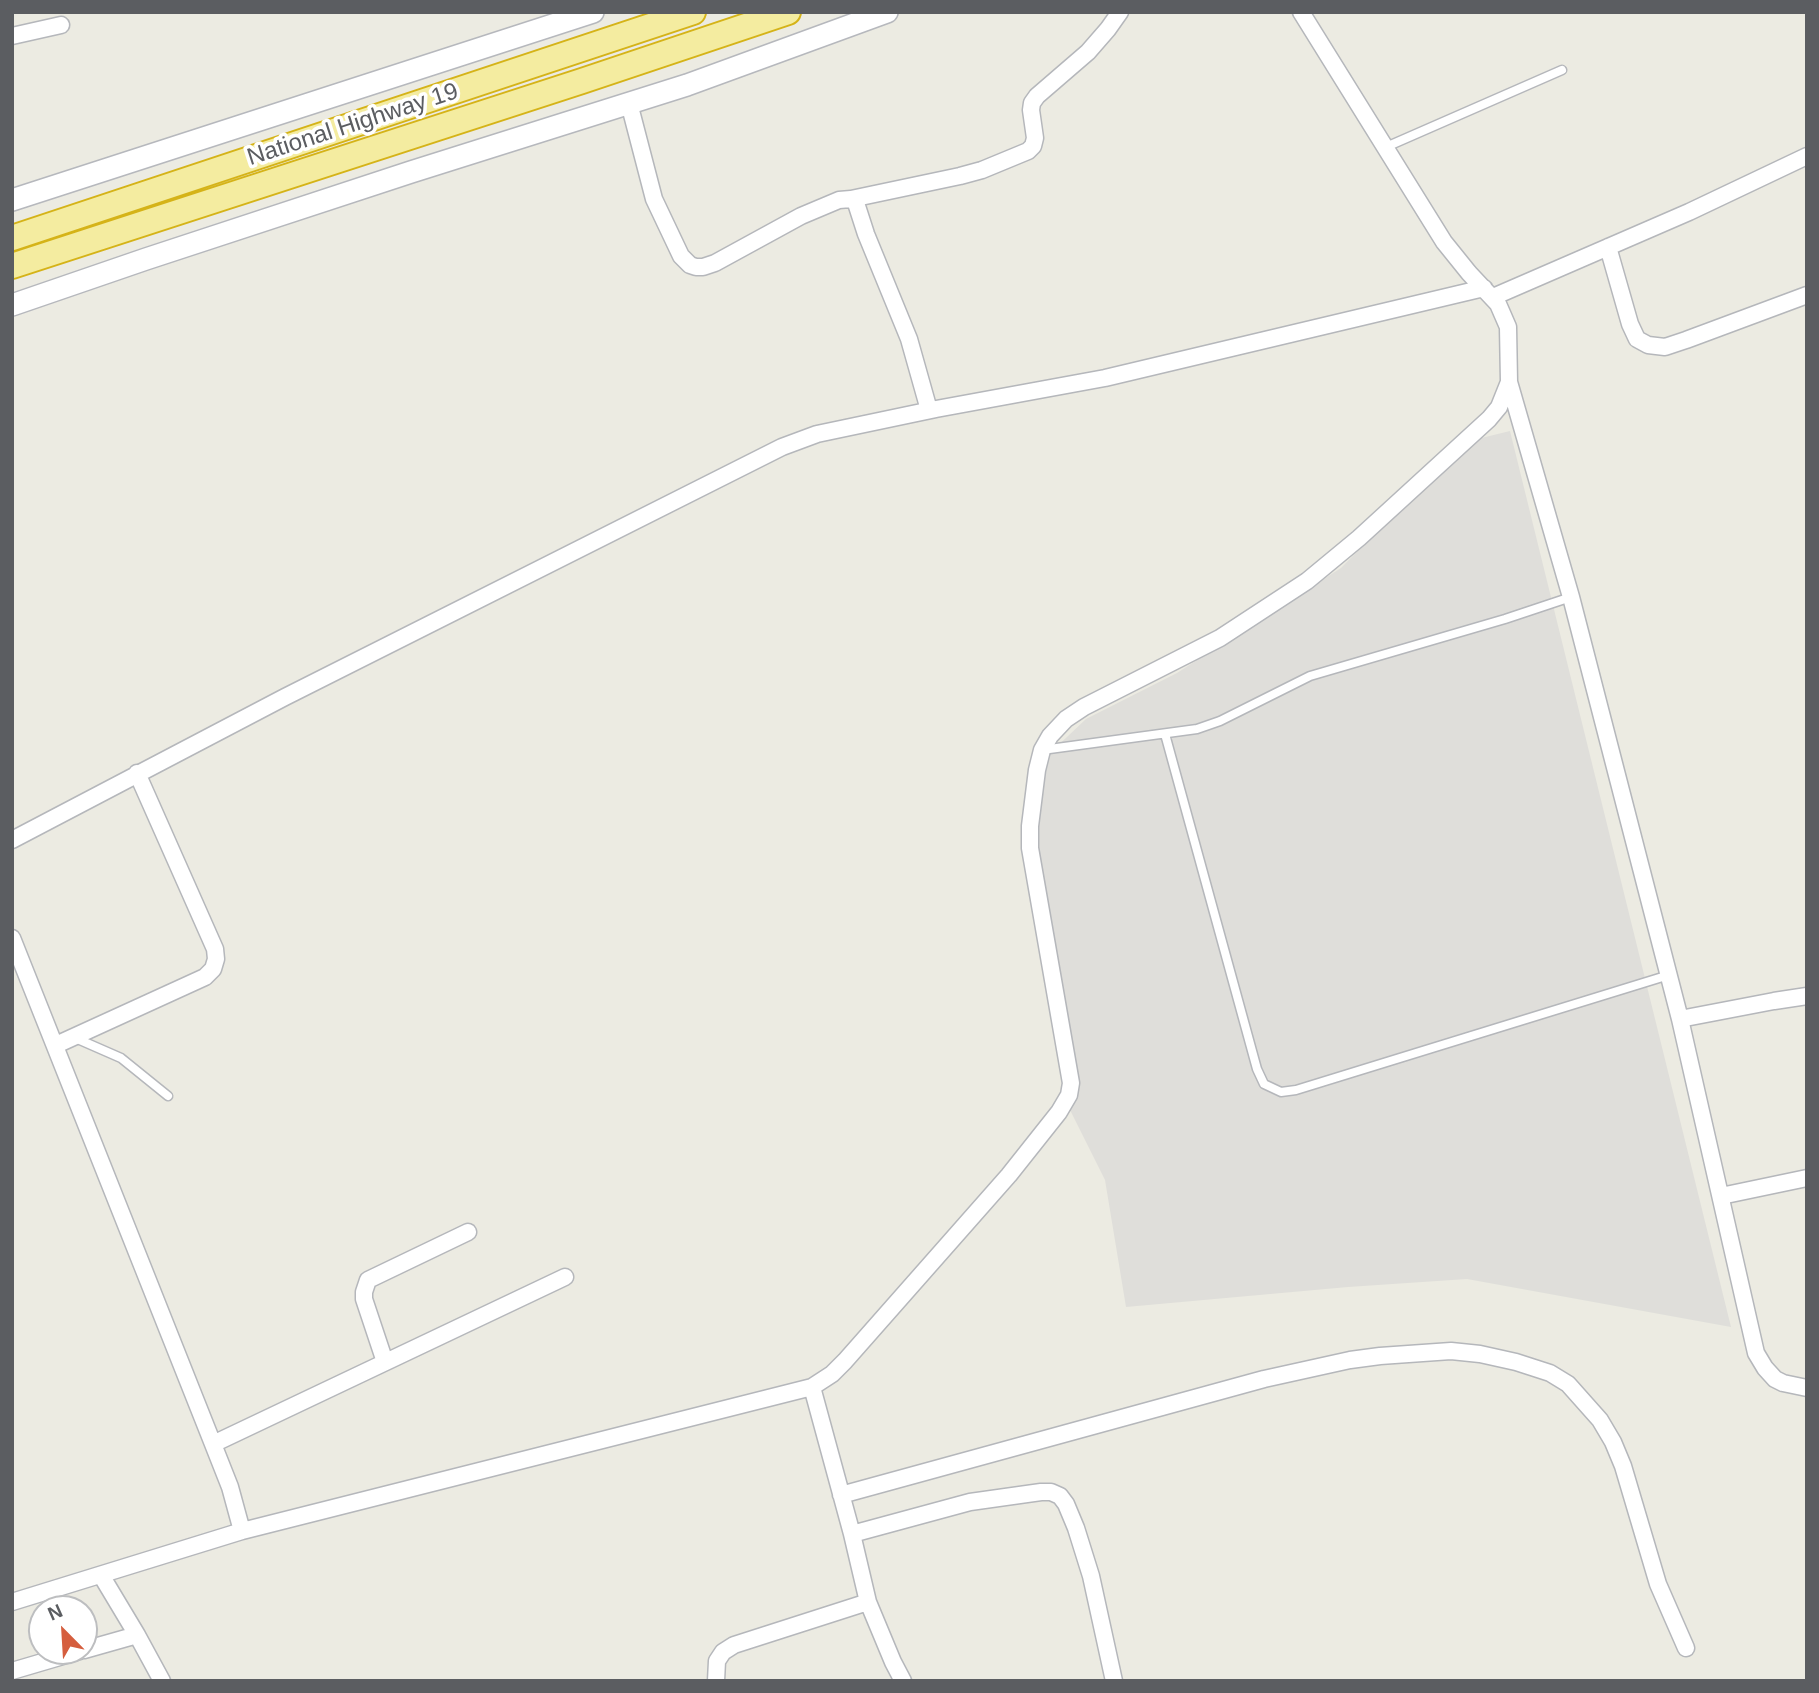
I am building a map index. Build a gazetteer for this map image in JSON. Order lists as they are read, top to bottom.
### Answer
{
  "streets": {
    "highway": ["National Highway 19"]
  },
  "north": "top left"
}
